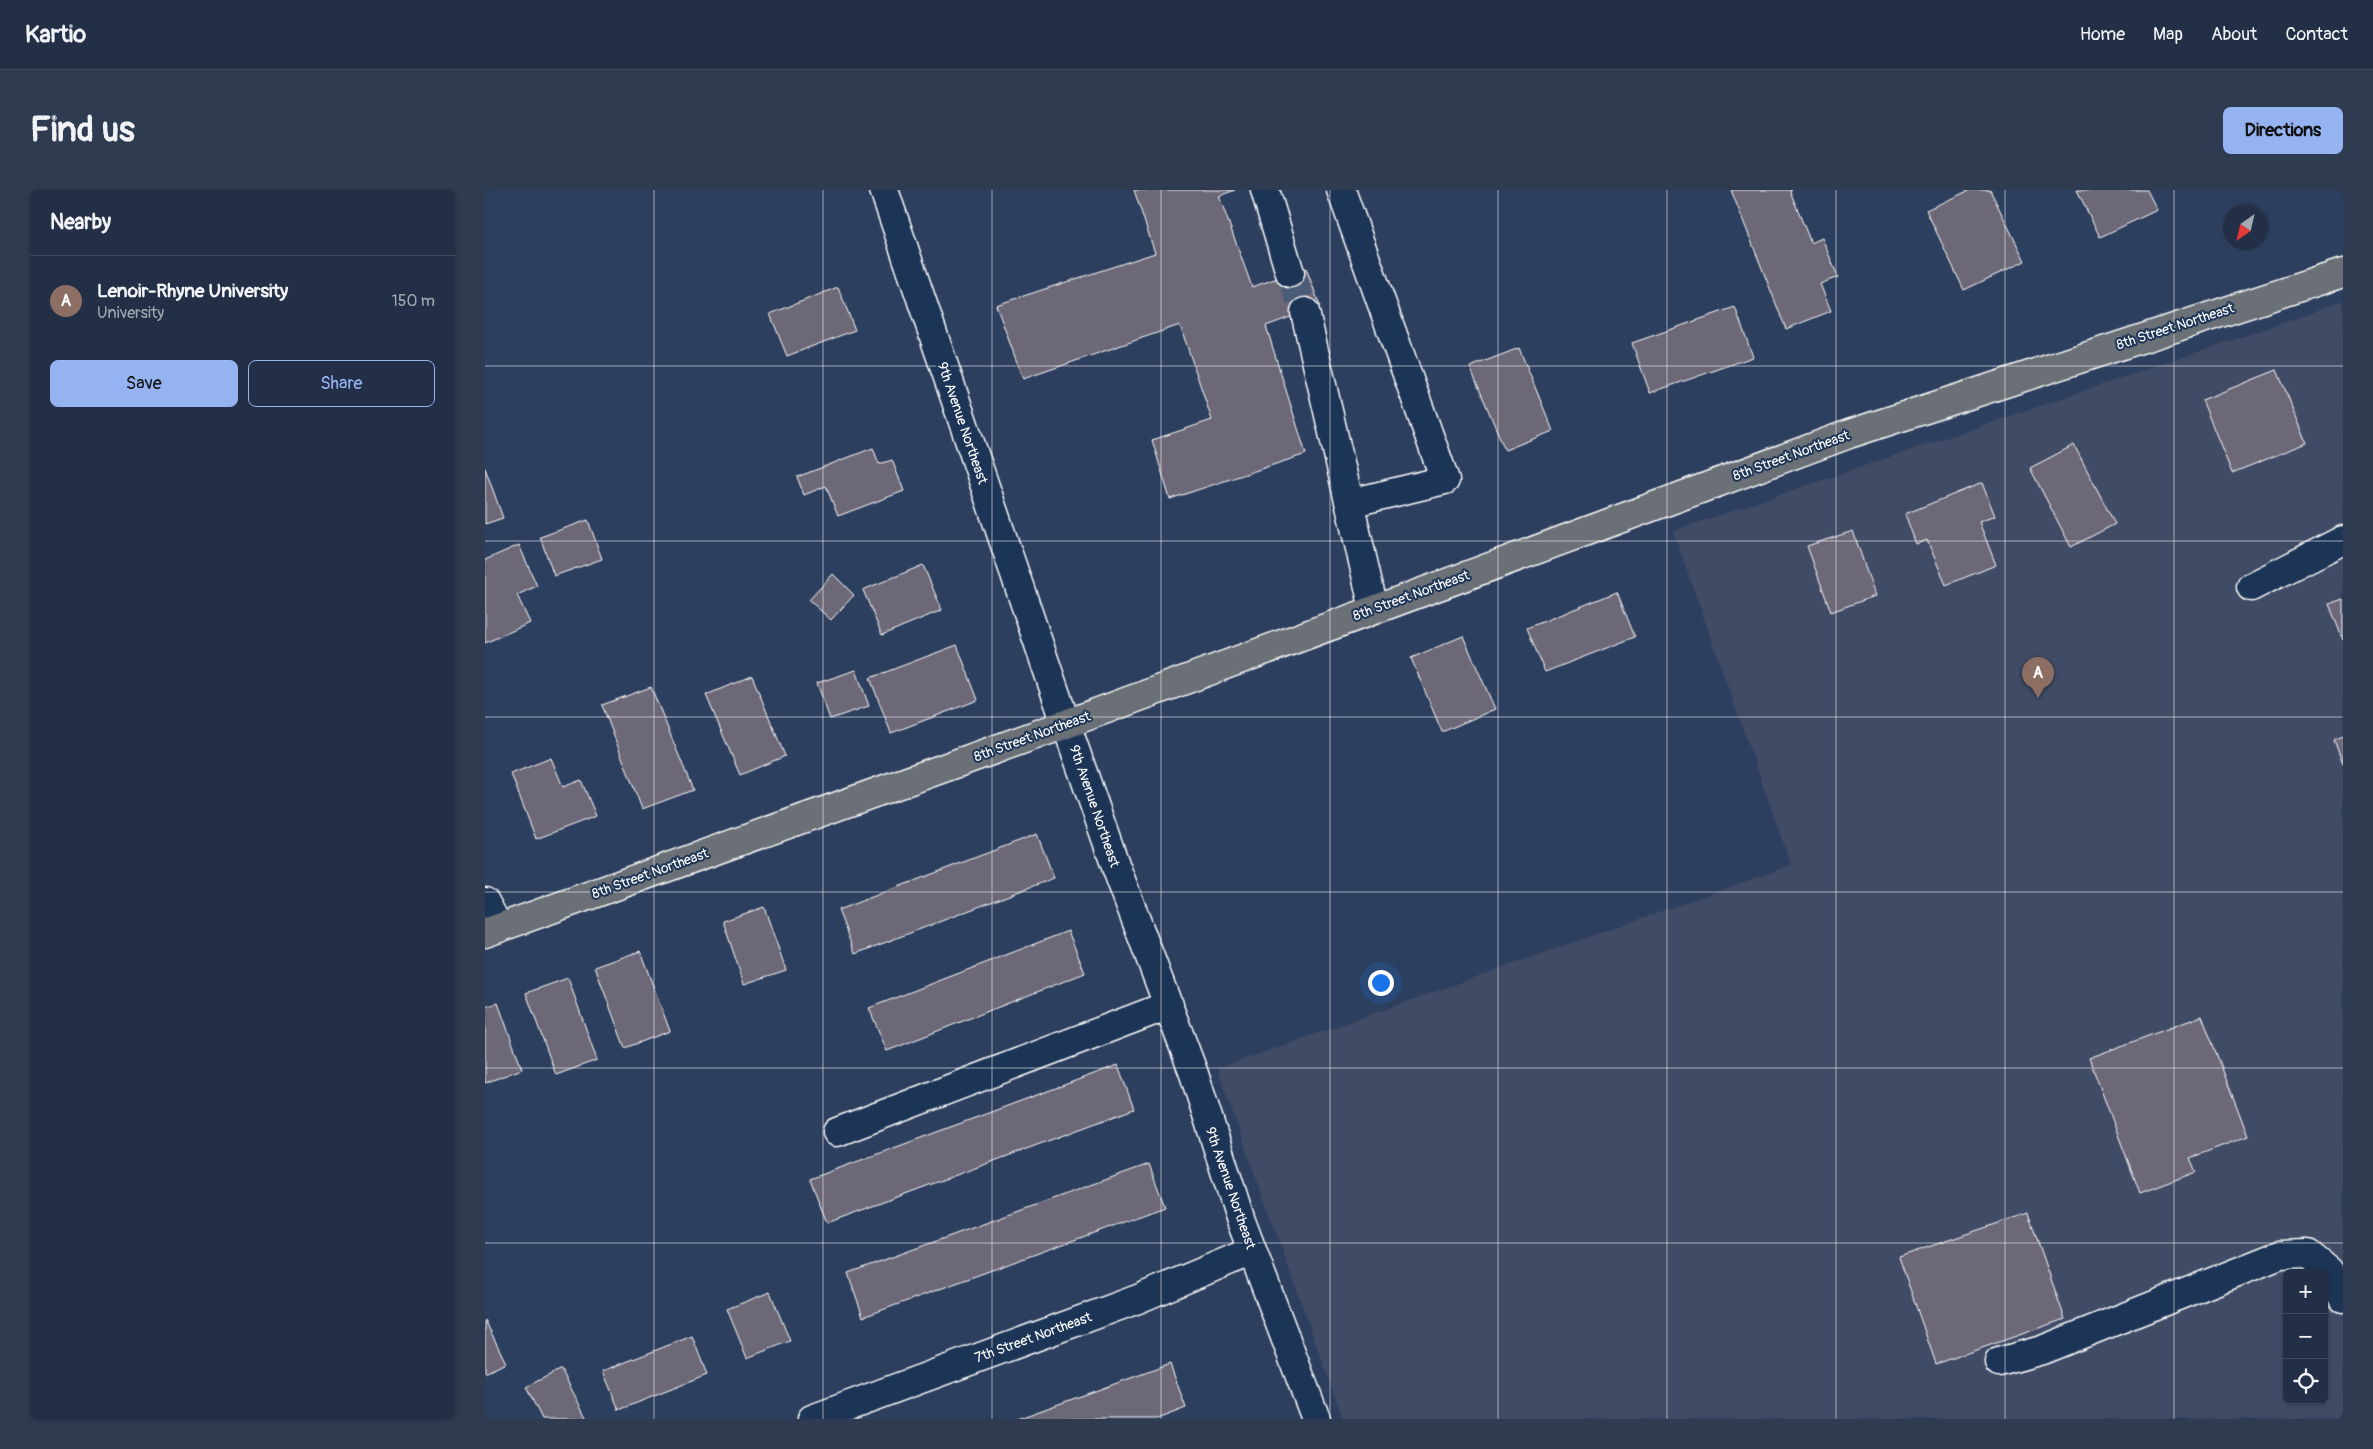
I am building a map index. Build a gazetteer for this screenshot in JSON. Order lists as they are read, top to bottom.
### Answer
{
  "streets": {
    "main road": ["8th Street Northeast"],
    "street": ["9th Avenue Northeast", "7th Street Northeast"]
  },
  "crossings": [
    ["8th Street Northeast", "9th Avenue Northeast"],
    ["9th Avenue Northeast", "7th Street Northeast"]
  ],
  "north": "bottom left",
  "page": {
    "header": "Kartio",
    "nav": [
      "Home",
      "Map",
      "About",
      "Contact"
    ],
    "buttons": [
      "Directions",
      ["Save", "Share"]
    ],
    "title": "Find us",
    "heading": "Nearby",
    "list": [
      {
        "mark": "A",
        "name": "Lenoir-Rhyne University",
        "note": "University",
        "value": "150 m"
      }
    ],
    "pins": "A",
    "map_buttons": ["+", "−"]
  }
}
